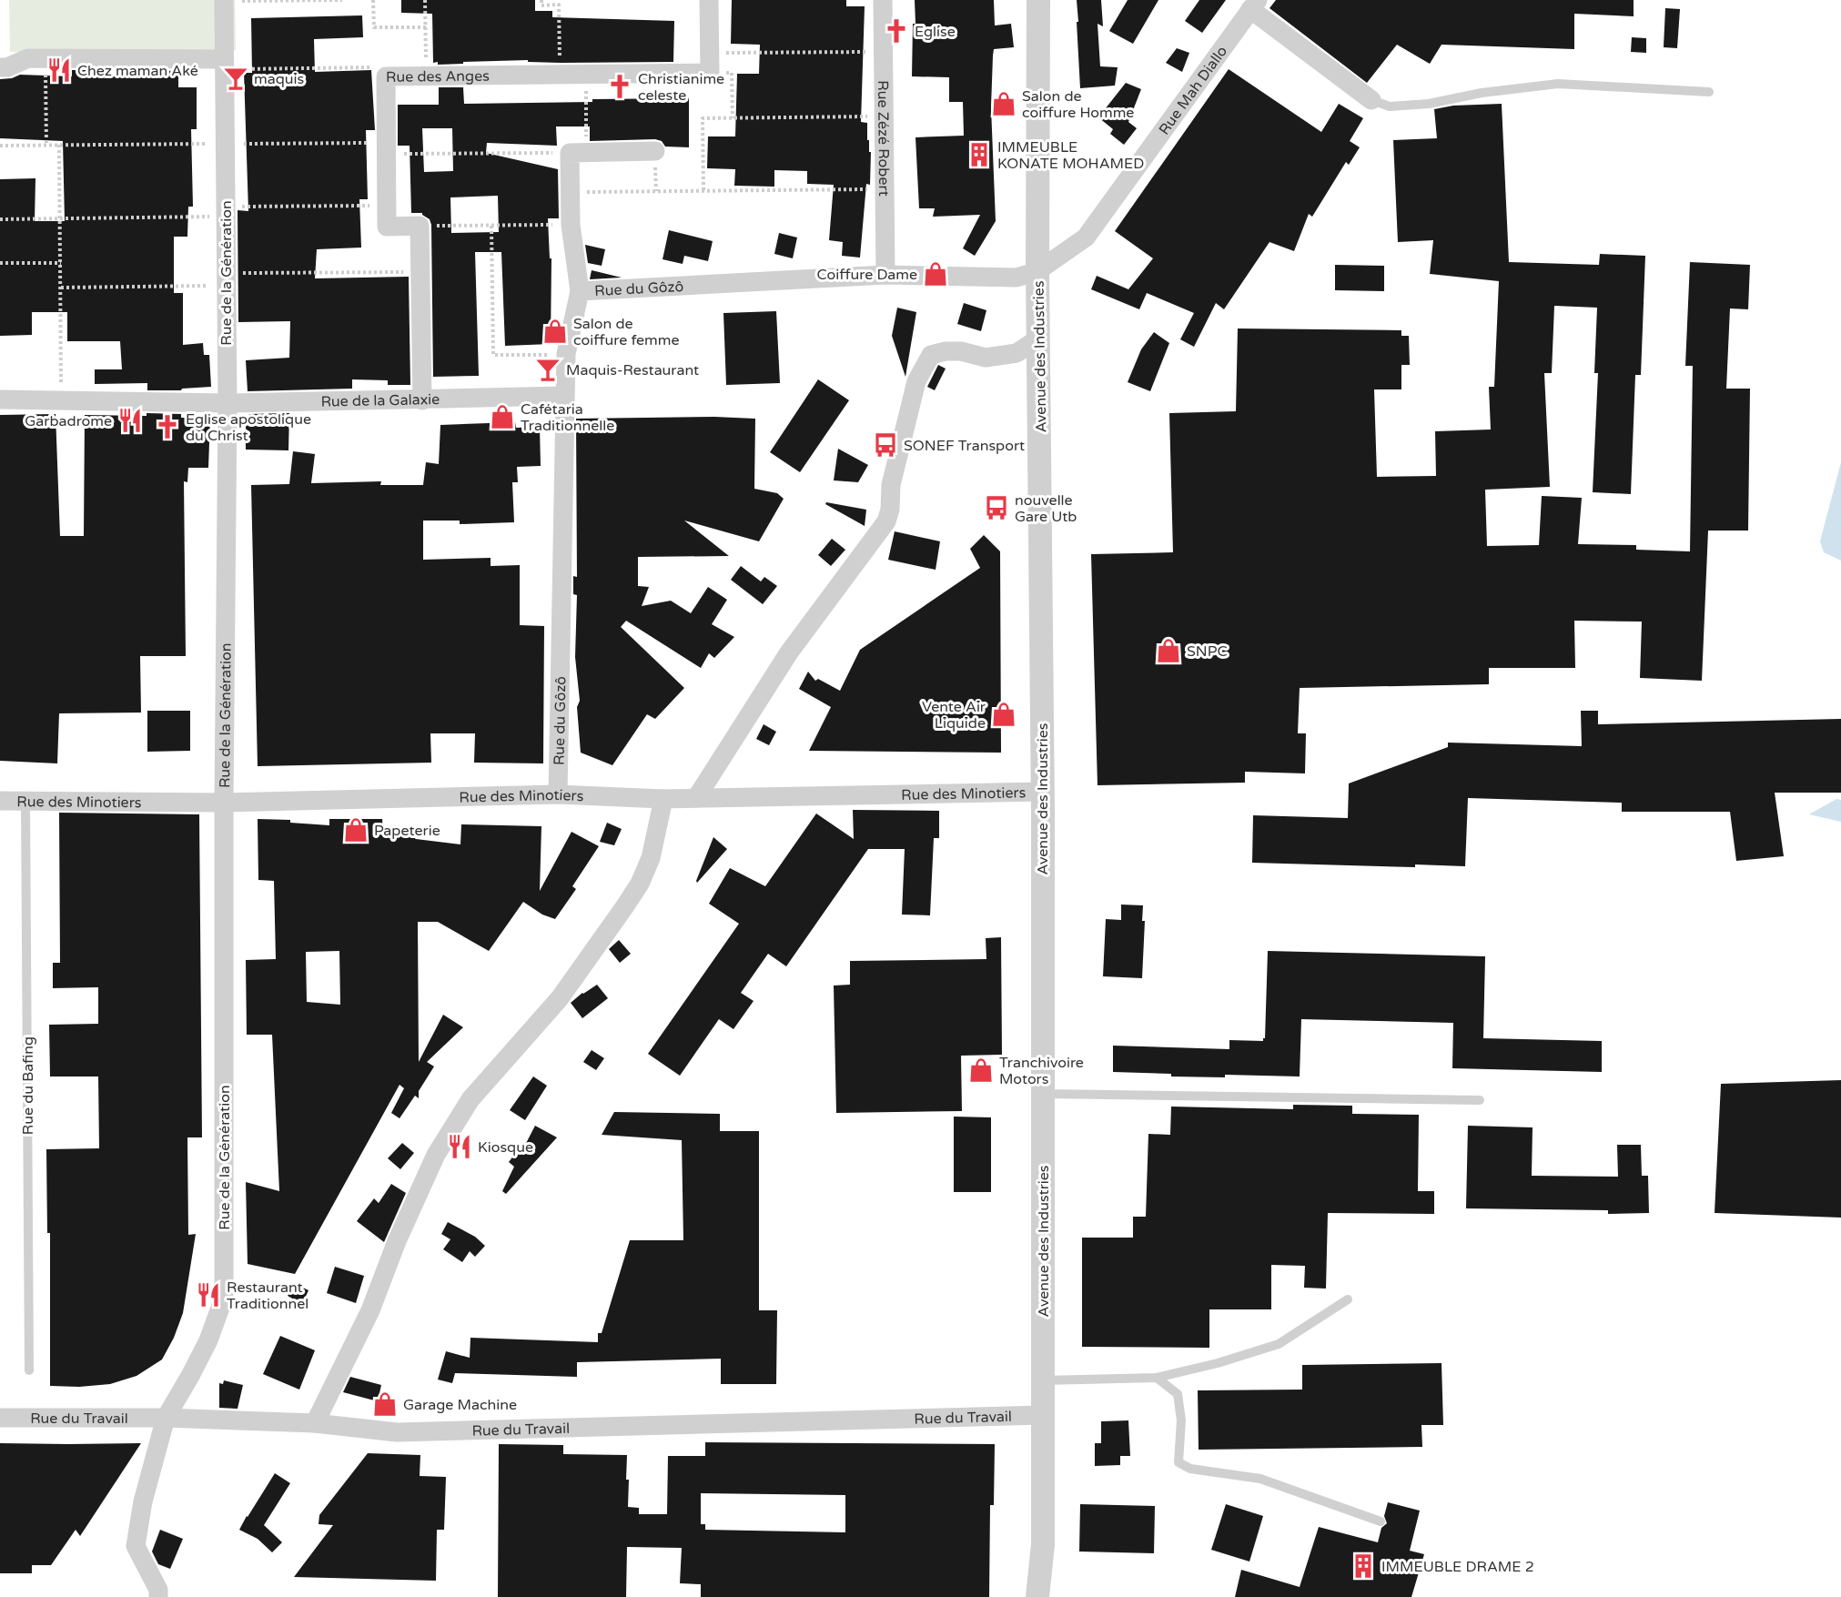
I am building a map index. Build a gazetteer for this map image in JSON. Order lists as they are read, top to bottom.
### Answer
{
  "streets": {
    "street": [
      "Rue des Anges",
      "Rue Mah Diallo",
      "Rue Zézé Robert",
      "Rue de la Génération",
      "Rue du Gôzô",
      "Avenue des Industries",
      "Rue de la Galaxie",
      "Rue des Minotiers",
      "Rue du Travail"
    ],
    "lane": ["Rue du Bafing"]
  },
  "crossings": [
    ["Rue Mah Diallo", "Rue du Gôzô"],
    ["Rue Mah Diallo", "Avenue des Industries"],
    ["Rue Zézé Robert", "Rue du Gôzô"],
    ["Rue de la Génération", "Rue de la Galaxie"],
    ["Rue de la Génération", "Rue des Minotiers"],
    ["Rue de la Génération", "Rue du Travail"],
    ["Rue du Gôzô", "Avenue des Industries"],
    ["Rue du Gôzô", "Rue de la Galaxie"],
    ["Rue du Gôzô", "Rue des Minotiers"],
    ["Avenue des Industries", "Rue des Minotiers"],
    ["Avenue des Industries", "Rue du Travail"],
    ["Rue des Minotiers", "Rue du Bafing"]
  ],
  "places": {
    "church": ["Eglise", "Christianime celeste", "Eglise apostolique du Christ"],
    "restaurant": [
      "Chez maman Aké",
      "Garbadrome",
      "Kiosque",
      "Restaurant Traditionnel"
    ],
    "bar": ["maquis", "Maquis-Restaurant"],
    "shop": [
      "Salon de coiffure Homme",
      "Coiffure Dame",
      "Salon de coiffure femme",
      "Cafétaria Traditionnelle",
      "SNPC",
      "Vente Air Liquide",
      "Papeterie",
      "Tranchivoire Motors",
      "Garage Machine"
    ],
    "building": ["IMMEUBLE KONATE MOHAMED", "IMMEUBLE DRAME 2"],
    "bus stop": ["SONEF Transport", "nouvelle Gare Utb"]
  }
}
